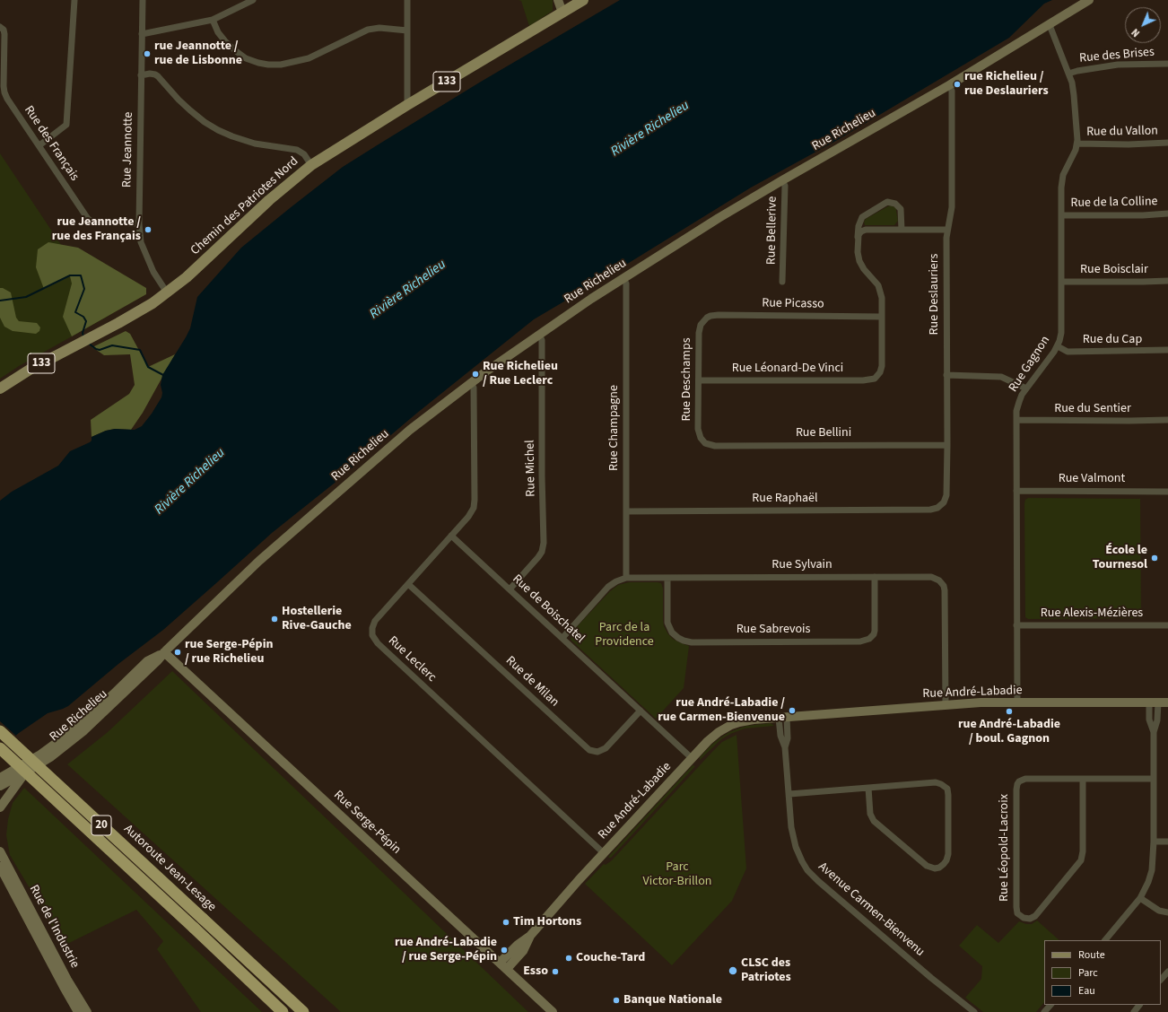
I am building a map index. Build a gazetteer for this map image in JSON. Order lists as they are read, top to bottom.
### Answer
{
  "streets": {
    "highway": ["20", "Autoroute Jean-Lesage"],
    "main road": ["133", "Chemin des Patriotes Nord"],
    "street": [
      "Rue des Brises",
      "Rue Richelieu",
      "Rue du Vallon",
      "Rue des Français",
      "Rue Jeannotte",
      "Rue de la Colline",
      "Rue Bellerive",
      "Rue Boisclair",
      "Rue Deslauriers",
      "Rue Picasso",
      "Rue du Cap",
      "Rue Gagnon",
      "Rue Léonard-De Vinci",
      "Rue Deschamps",
      "Rue du Sentier",
      "Rue Champagne",
      "Rue Bellini",
      "Rue Michel",
      "Rue Valmont",
      "Rue Raphaël",
      "Rue Sylvain",
      "Rue de Boischatel",
      "Rue Alexis-Mézières",
      "Rue Sabrevois",
      "Rue Leclerc",
      "Rue de Milan",
      "Rue André-Labadie",
      "Rue Serge-Pépin",
      "Rue Léopold-Lacroix",
      "Avenue Carmen-Bienvenu",
      "Rue de l'Industrie"
    ]
  },
  "crossings": [
    ["Rue des Brises", "Rue Gagnon"],
    ["Rue Richelieu", "Rue Bellerive"],
    ["Rue Richelieu", "Rue Deslauriers"],
    ["Rue Richelieu", "Rue Gagnon"],
    ["Rue Richelieu", "Rue Champagne"],
    ["Rue Richelieu", "Rue Michel"],
    ["Rue Richelieu", "Rue Leclerc"],
    ["Rue Richelieu", "Rue Serge-Pépin"],
    ["Rue du Vallon", "Rue Gagnon"],
    ["Rue des Français", "Rue Jeannotte"],
    ["Rue Jeannotte", "Chemin des Patriotes Nord"],
    ["Rue de la Colline", "Rue Gagnon"],
    ["Rue Boisclair", "Rue Gagnon"],
    ["Rue Deslauriers", "Rue Bellini"],
    ["Rue Deslauriers", "Rue Raphaël"],
    ["Rue Picasso", "Rue Léonard-De Vinci"],
    ["Rue Picasso", "Rue Deschamps"],
    ["Rue du Cap", "Rue Gagnon"],
    ["Rue Gagnon", "Rue du Sentier"],
    ["Rue Gagnon", "Rue Valmont"],
    ["Rue Gagnon", "Rue Alexis-Mézières"],
    ["Rue Gagnon", "Rue André-Labadie"],
    ["Rue Léonard-De Vinci", "Rue Deschamps"],
    ["Rue Deschamps", "Rue Bellini"],
    ["Rue Champagne", "Rue Raphaël"],
    ["Rue Champagne", "Rue Sylvain"],
    ["Rue Michel", "Rue de Boischatel"],
    ["Rue Sylvain", "Rue de Boischatel"],
    ["Rue Sylvain", "Rue Sabrevois"],
    ["Rue Sylvain", "Rue André-Labadie"],
    ["Rue de Boischatel", "Rue Leclerc"],
    ["Rue de Boischatel", "Rue de Milan"],
    ["Rue de Boischatel", "Rue André-Labadie"],
    ["Rue Leclerc", "Rue de Milan"],
    ["Rue Leclerc", "Rue André-Labadie"],
    ["Rue André-Labadie", "Rue Serge-Pépin"],
    ["Rue André-Labadie", "Avenue Carmen-Bienvenu"]
  ],
  "water": ["Rivière Richelieu"],
  "parks": ["Parc de la Providence", "Parc Victor-Brillon"],
  "places": [
    "rue Jeannotte / rue de Lisbonne",
    "rue Richelieu / rue Deslauriers",
    "rue Jeannotte / rue des Français",
    "Rue Richelieu / Rue Leclerc",
    "École le Tournesol",
    "Hostellerie Rive-Gauche",
    "rue Serge-Pépin / rue Richelieu",
    "rue André-Labadie / rue Carmen-Bienvenue",
    "rue André-Labadie / boul. Gagnon",
    "Tim Hortons",
    "rue André-Labadie / rue Serge-Pépin",
    "Couche-Tard",
    "CLSC des Patriotes",
    "Esso",
    "Banque Nationale"
  ],
  "legend": ["Route", "Parc", "Eau"],
  "north": "bottom left"
}
